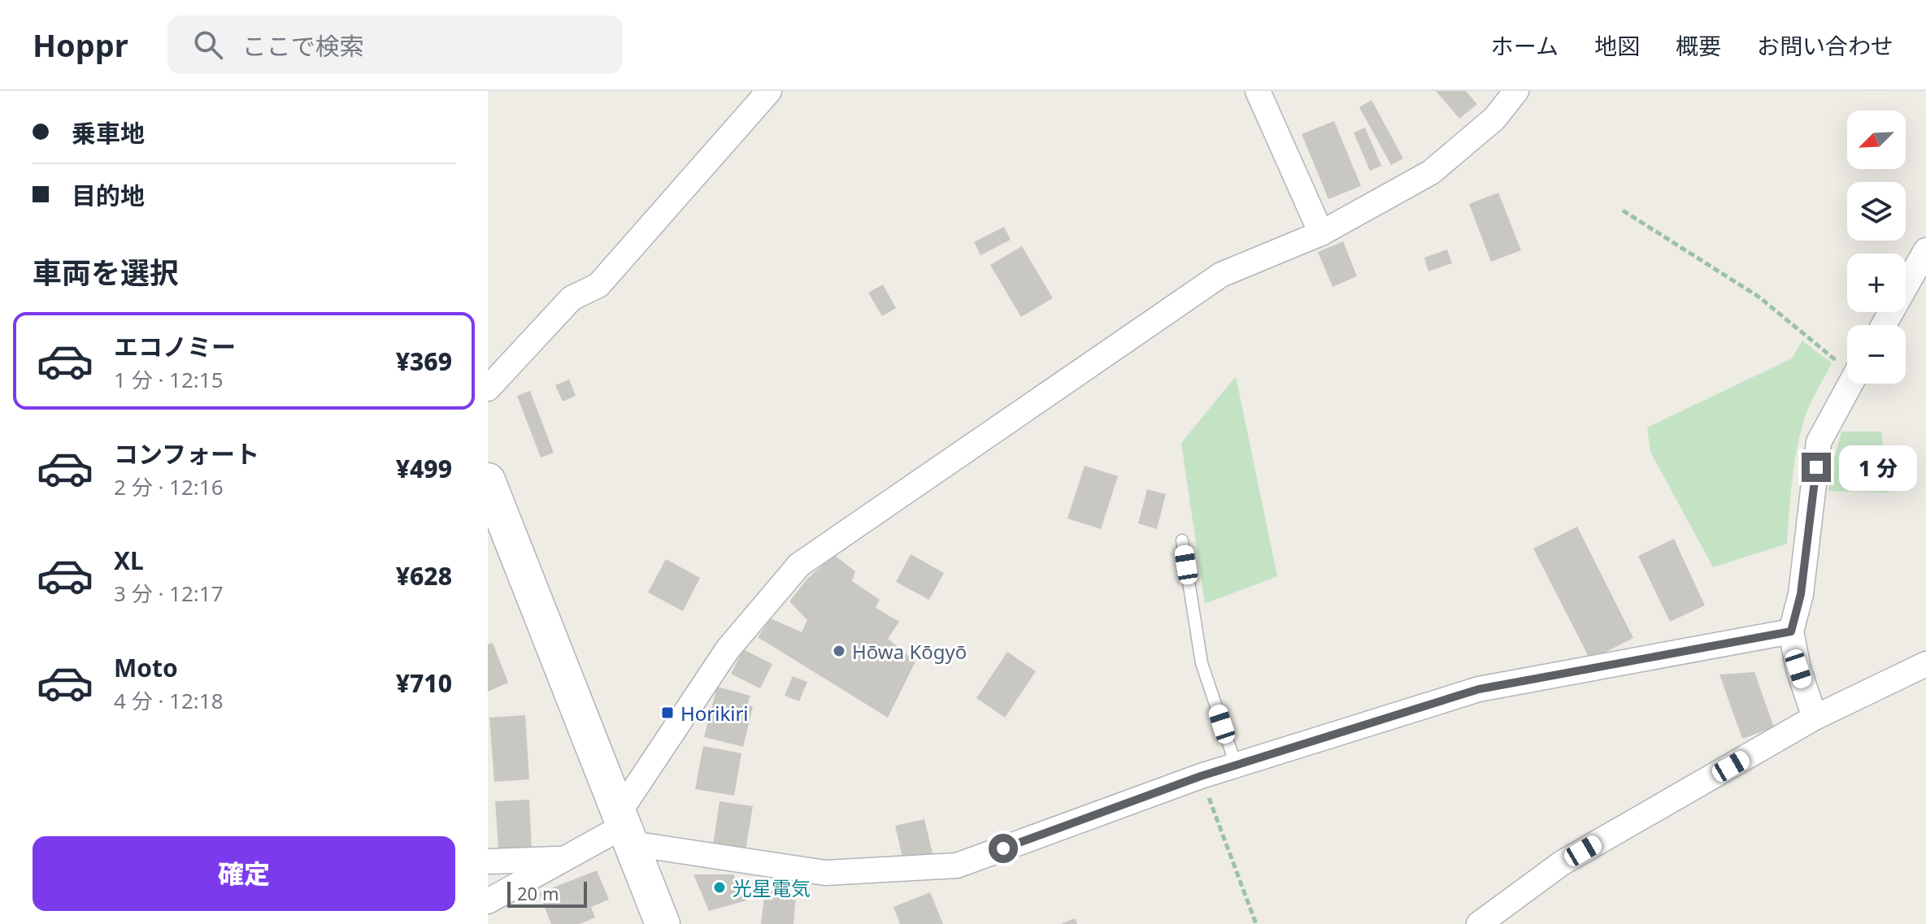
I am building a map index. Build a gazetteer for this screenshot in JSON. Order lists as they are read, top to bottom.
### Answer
{
  "places": {
    "other": ["Hōwa Kōgyō", "光星電気"],
    "transit": ["Horikiri"]
  },
  "scale_bar": "20 m",
  "north": "bottom left",
  "page": {
    "header": "Hoppr",
    "search": "ここで検索",
    "nav": [
      "ホーム",
      "地図",
      "概要",
      "お問い合わせ"
    ],
    "banner": ["乗車地", "目的地"],
    "map_buttons": ["+", "−"],
    "heading": "車両を選択",
    "list": [
      {
        "name": "エコノミー",
        "note": "1 分 · 12:15",
        "value": "¥369"
      },
      {
        "name": "コンフォート",
        "note": "2 分 · 12:16",
        "value": "¥499"
      },
      {
        "name": "XL",
        "note": "3 分 · 12:17",
        "value": "¥628"
      },
      {
        "name": "Moto",
        "note": "4 分 · 12:18",
        "value": "¥710"
      }
    ],
    "bubble": "1 分",
    "buttons": "確定",
    "scale": "20 m"
  }
}
